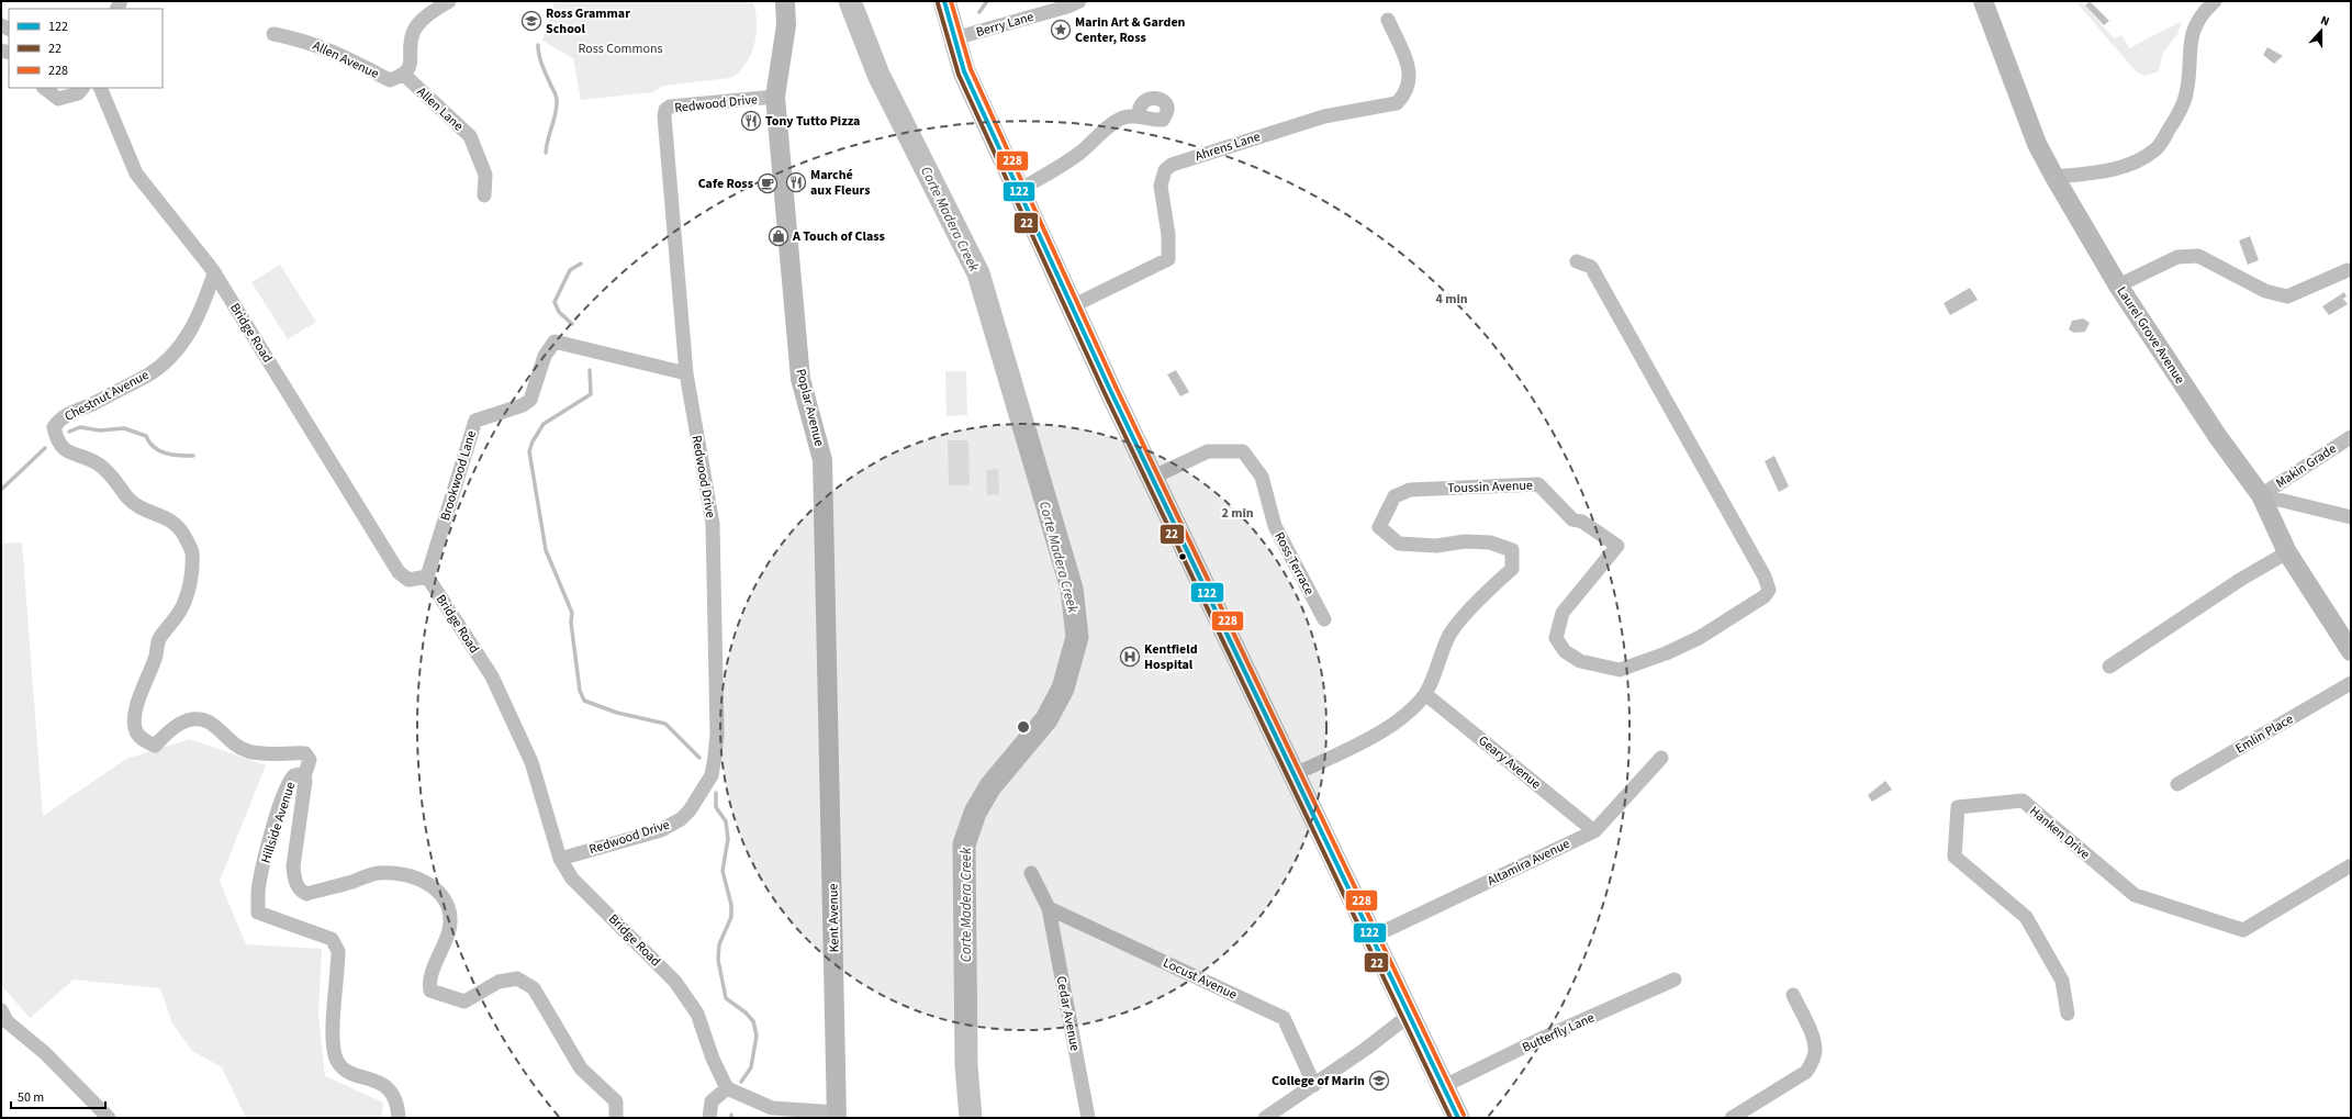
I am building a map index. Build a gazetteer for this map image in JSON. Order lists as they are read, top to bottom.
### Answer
{
  "streets": {
    "street": [
      "Berry Lane",
      "Allen Avenue",
      "Redwood Drive",
      "Allen Lane",
      "Ahrens Lane",
      "Bridge Road",
      "Laurel Grove Avenue",
      "Chestnut Avenue",
      "Poplar Avenue",
      "Makin Grade",
      "Brookwood Lane",
      "Toussin Avenue",
      "Ross Terrace",
      "Emlin Place",
      "Geary Avenue",
      "Hillside Avenue",
      "Hanken Drive",
      "Altamira Avenue",
      "Kent Avenue",
      "Locust Avenue",
      "Cedar Avenue",
      "Butterfly Lane"
    ]
  },
  "crossings": [
    ["Allen Avenue", "Allen Lane"],
    ["Redwood Drive", "Bridge Road"],
    ["Redwood Drive", "Poplar Avenue"],
    ["Redwood Drive", "Brookwood Lane"],
    ["Bridge Road", "Chestnut Avenue"],
    ["Bridge Road", "Brookwood Lane"],
    ["Laurel Grove Avenue", "Makin Grade"],
    ["Chestnut Avenue", "Hillside Avenue"],
    ["Poplar Avenue", "Kent Avenue"],
    ["Toussin Avenue", "Geary Avenue"],
    ["Geary Avenue", "Altamira Avenue"],
    ["Locust Avenue", "Cedar Avenue"]
  ],
  "water": ["Corte Madera Creek"],
  "parks": ["Ross Commons"],
  "places": {
    "school or university": ["Ross Grammar School", "College of Marin"],
    "place": ["Marin Art & Garden Center, Ross"],
    "restaurant": ["Tony Tutto Pizza", "Marché aux Fleurs"],
    "cafe": ["Cafe Ross"],
    "shop": ["A Touch of Class"],
    "hospital": ["Kentfield Hospital"]
  },
  "lines": ["transit line 122", "transit line 228", "transit line 22"],
  "legend": ["122", "22", "228"],
  "scale_bar": "50 m",
  "north": "top",
  "rings": ["4 min", "2 min"]
}
